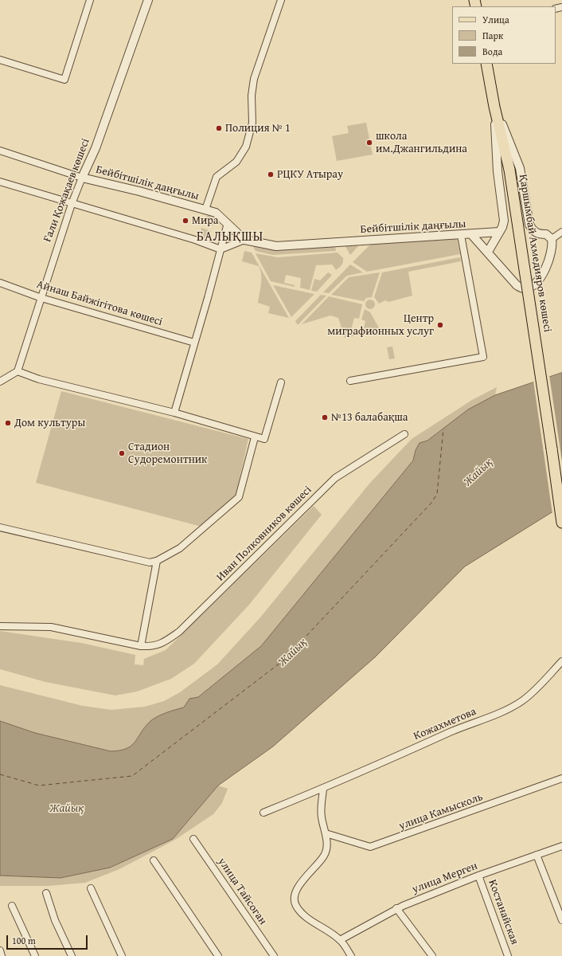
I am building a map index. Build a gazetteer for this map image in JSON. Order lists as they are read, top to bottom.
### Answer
{
  "streets": {
    "main road": ["Қаршымбай Ахмедияров көшесі"],
    "street": [
      "Бейбітшілік даңғылы",
      "Ғали Қожақаев көшесі",
      "Айнаш Байжігітова көшесі",
      "Иван Полковников көшесі",
      "Кожахметова",
      "улица Камысколь",
      "улица Мерген",
      "улица Тайсоган",
      "Костанайская"
    ]
  },
  "crossings": [
    ["Бейбітшілік даңғылы", "Ғали Қожақаев көшесі"],
    ["Ғали Қожақаев көшесі", "Айнаш Байжігітова көшесі"],
    ["улица Мерген", "Костанайская"]
  ],
  "districts": ["БАЛЫҚШЫ"],
  "water": ["Жайық"],
  "places": [
    "Полиция № 1",
    "школа им.Джангильдина",
    "РЦКУ Атырау",
    "Мира",
    "Центр миграфионных услуг",
    "№13 балабақша",
    "Дом культуры",
    "Стадион Судоремонтник"
  ],
  "legend": ["Улица", "Парк", "Вода"],
  "scale_bar": "100 m"
}
